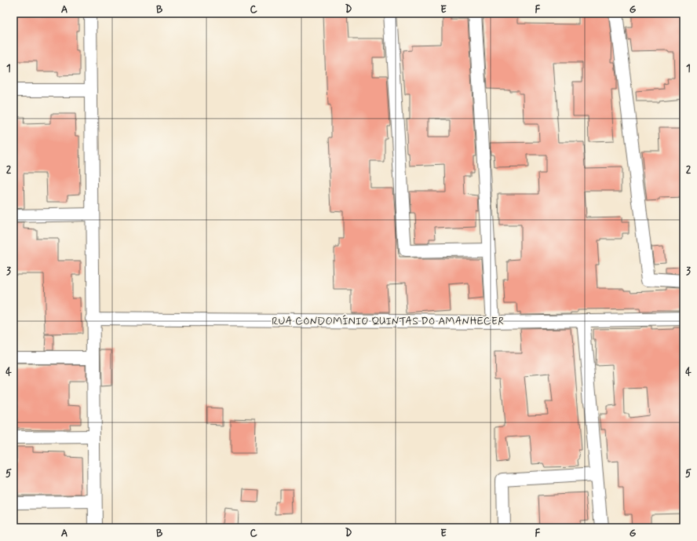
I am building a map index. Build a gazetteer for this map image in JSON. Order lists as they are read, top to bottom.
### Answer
{
  "streets": {
    "street": ["RUA CONDOMÍNIO QUINTAS DO AMANHECER"]
  },
  "grid": {
    "columns": [
      "A",
      "B",
      "C",
      "D",
      "E",
      "F",
      "G"
    ],
    "rows": [
      "1",
      "2",
      "3",
      "4",
      "5"
    ]
  }
}
